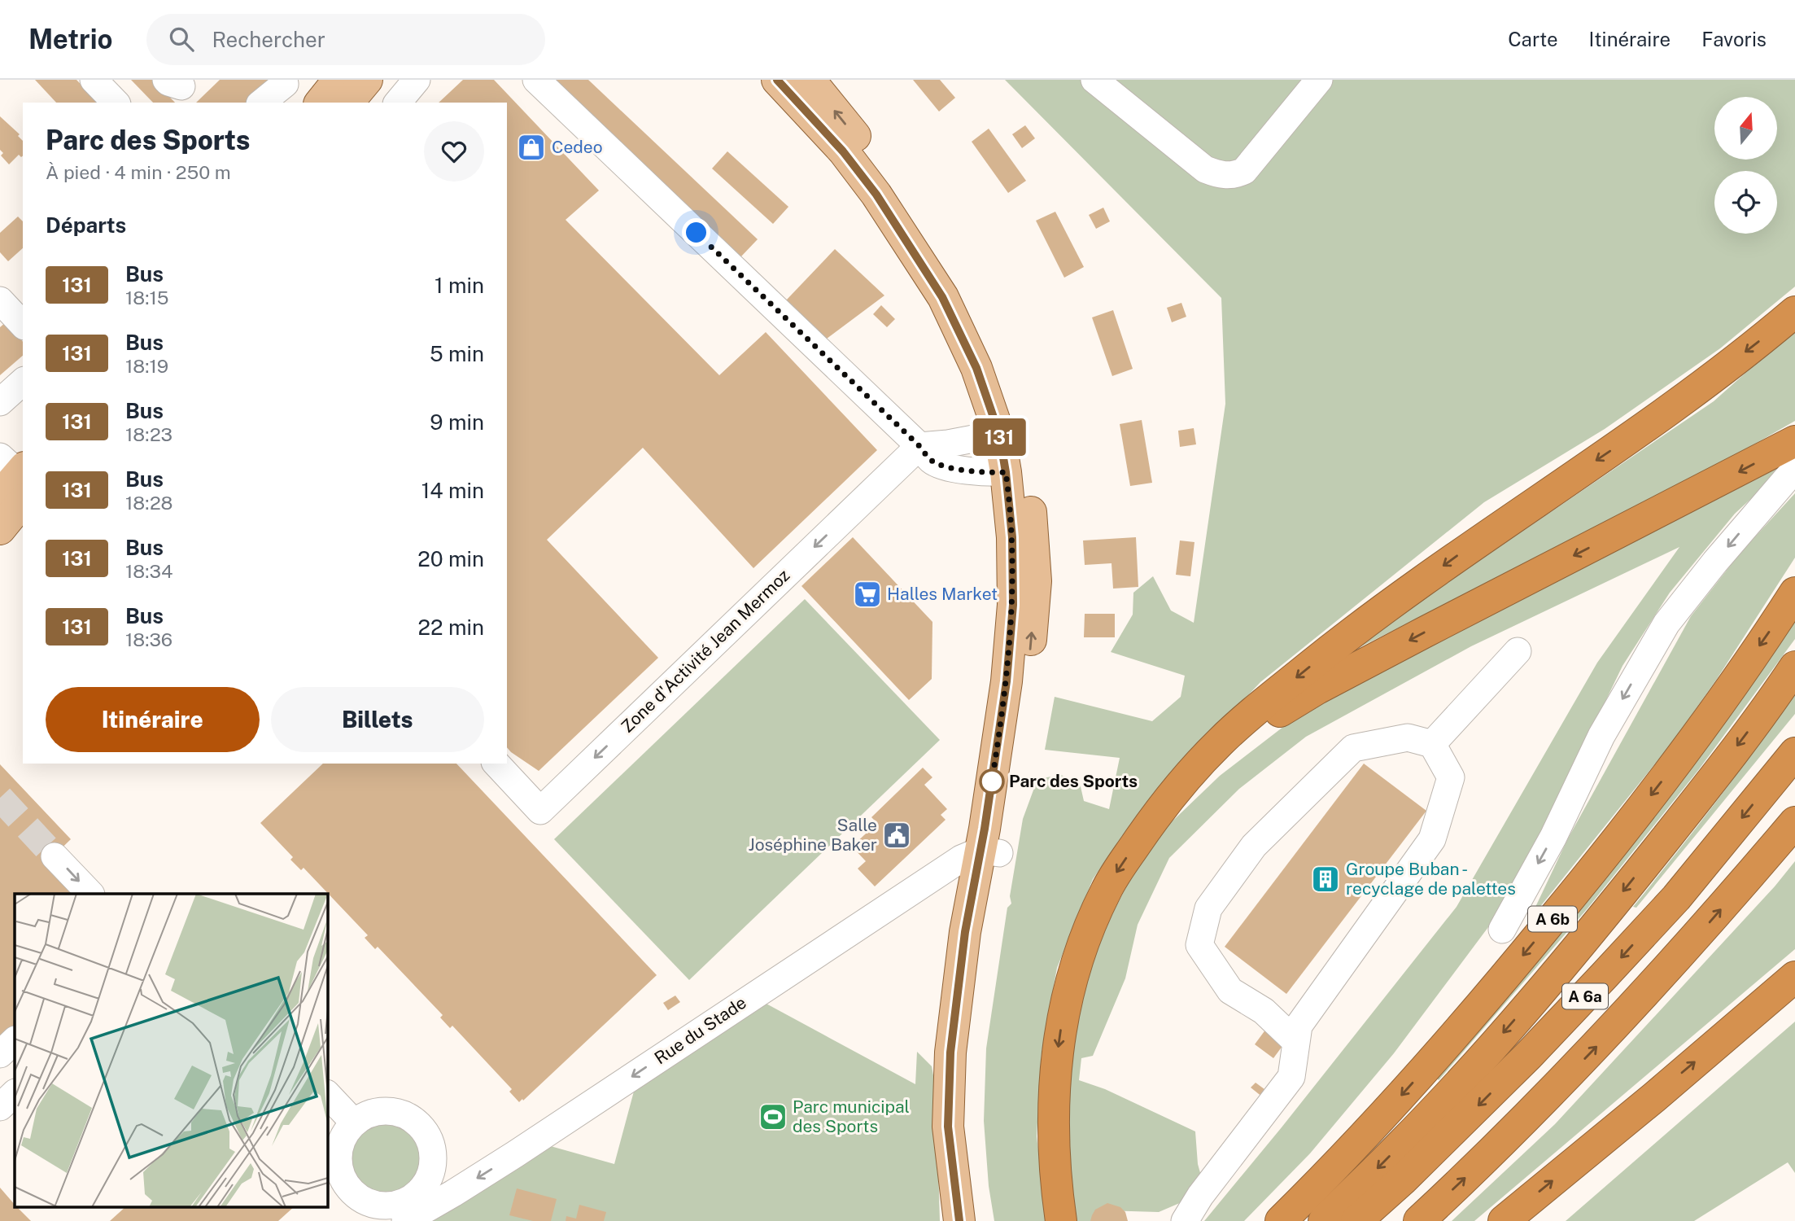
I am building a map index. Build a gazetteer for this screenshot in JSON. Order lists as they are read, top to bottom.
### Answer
{
  "streets": {
    "highway": ["A 6b", "A 6a"],
    "street": ["Zone d'Activité Jean Mermoz", "Rue du Stade"]
  },
  "one_way": ["Zone d'Activité Jean Mermoz", "Rue du Stade"],
  "places": {
    "shop": ["Cedeo"],
    "supermarket": ["Halles Market"],
    "other": ["Parc des Sports"],
    "public building": ["Salle Joséphine Baker"],
    "building": ["Groupe Buban - recyclage de palettes"],
    "sports": ["Parc municipal des Sports"]
  },
  "lines": ["bus line 131"],
  "north": "top",
  "page": {
    "header": "Metrio",
    "search": "Rechercher",
    "nav": ["Carte", "Itinéraire", "Favoris"],
    "on_map": "131",
    "heading": [
      ["Parc des Sports", "À pied · 4 min · 250 m"],
      "Départs"
    ],
    "list": [
      {
        "mark": "131",
        "name": "Bus",
        "note": "18:15",
        "value": "1 min"
      },
      {
        "mark": "131",
        "name": "Bus",
        "note": "18:19",
        "value": "5 min"
      },
      {
        "mark": "131",
        "name": "Bus",
        "note": "18:23",
        "value": "9 min"
      },
      {
        "mark": "131",
        "name": "Bus",
        "note": "18:28",
        "value": "14 min"
      },
      {
        "mark": "131",
        "name": "Bus",
        "note": "18:34",
        "value": "20 min"
      },
      {
        "mark": "131",
        "name": "Bus",
        "note": "18:36",
        "value": "22 min"
      }
    ],
    "buttons": ["Itinéraire", "Billets"]
  }
}
